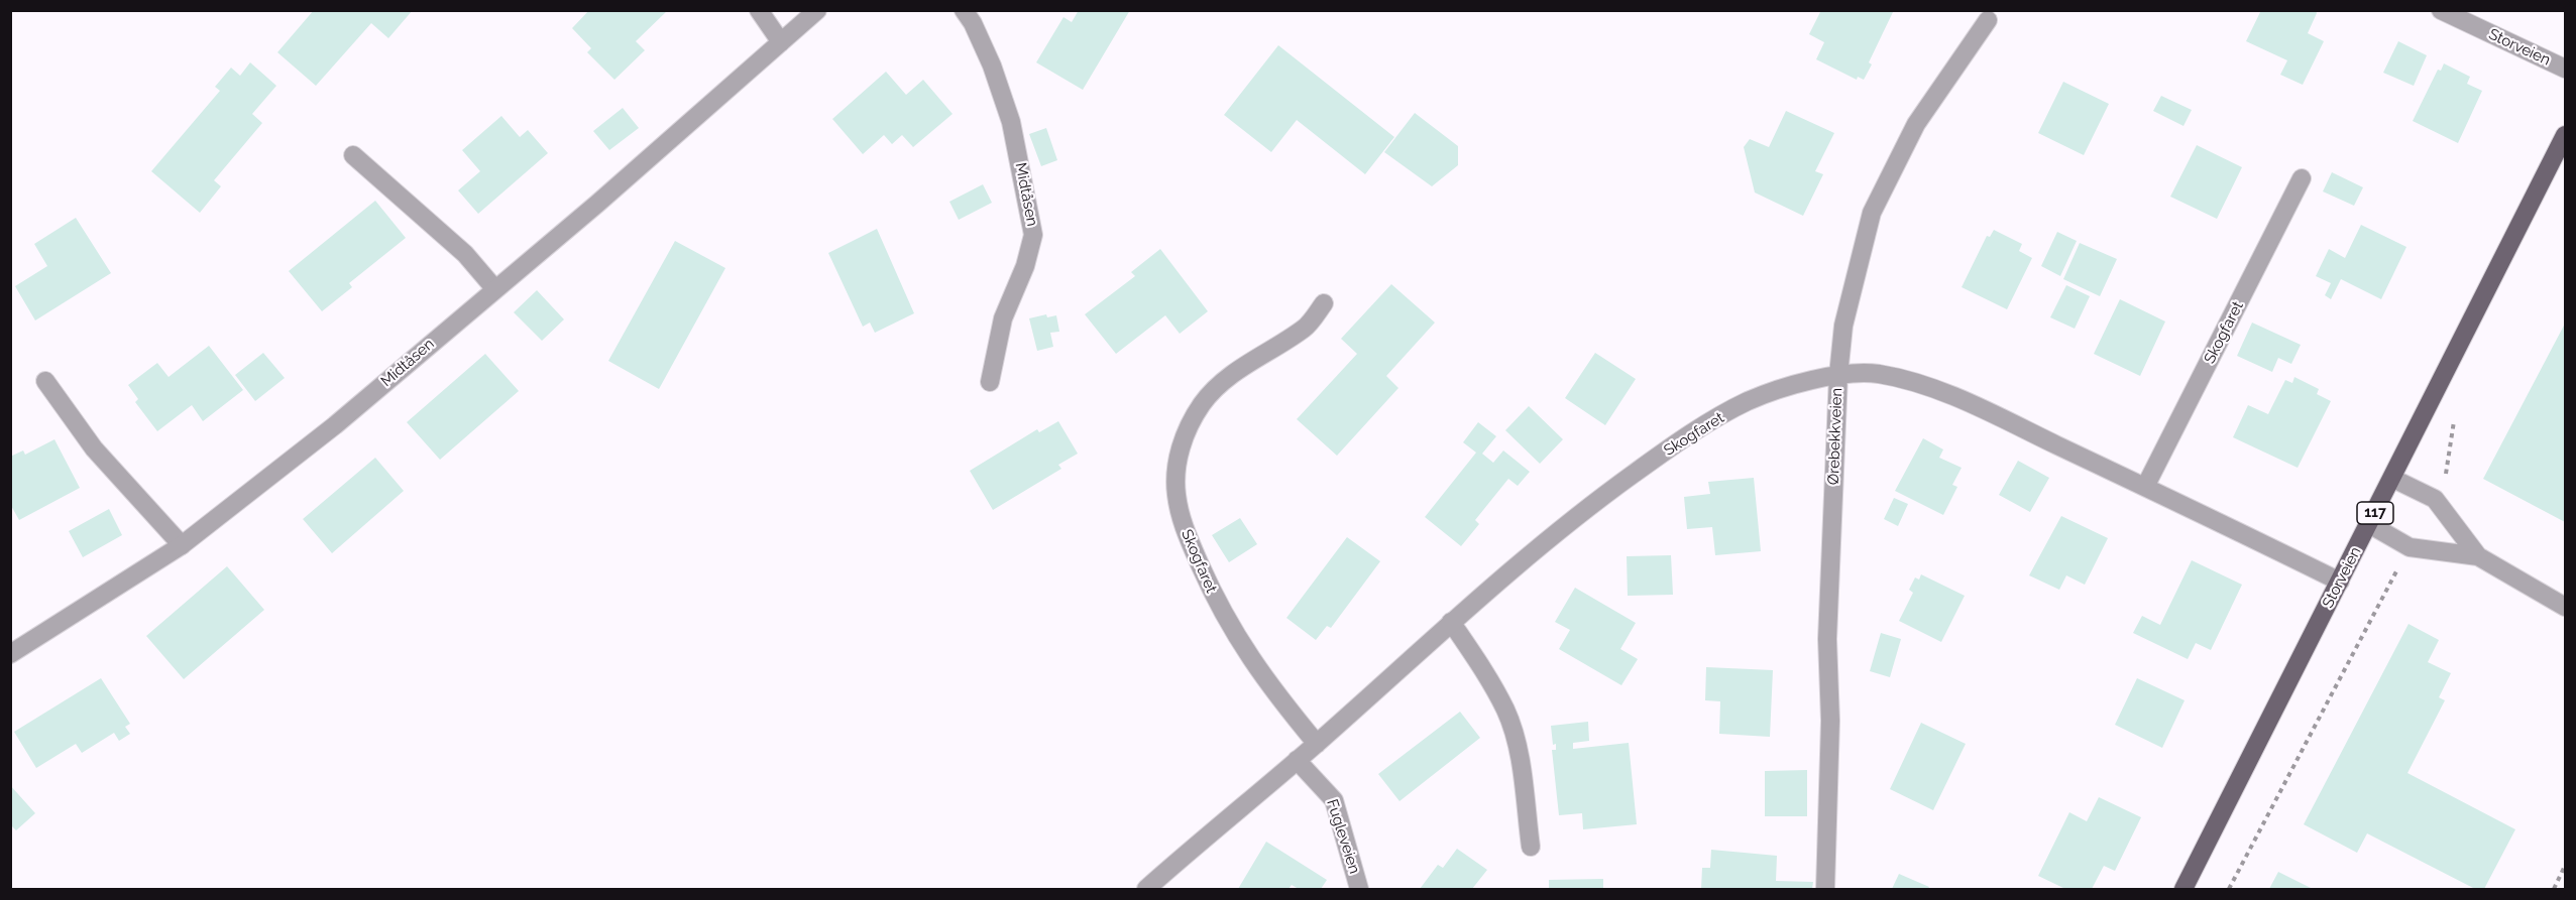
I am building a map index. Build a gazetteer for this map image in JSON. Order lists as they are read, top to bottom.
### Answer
{
  "streets": {
    "main road": ["Storveien", "117"],
    "street": [
      "Midtåsen",
      "Skogfaret",
      "Ørebekkveien",
      "Fugleveien"
    ]
  },
  "crossings": [
    ["Storveien", "Skogfaret"],
    ["Skogfaret", "Ørebekkveien"],
    ["Skogfaret", "Fugleveien"]
  ]
}
